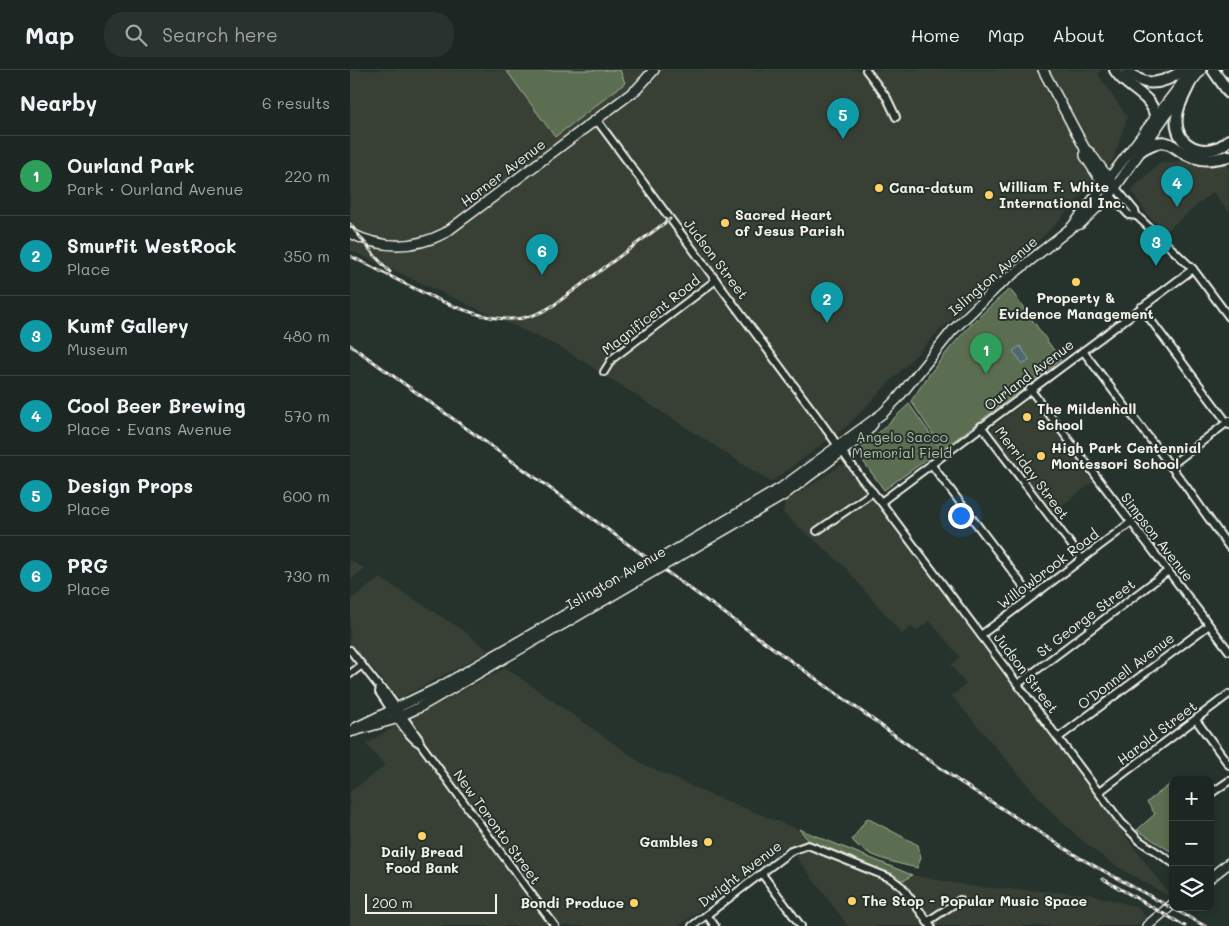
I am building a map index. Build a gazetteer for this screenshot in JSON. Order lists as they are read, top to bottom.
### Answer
{
  "streets": {
    "main road": ["Horner Avenue", "Islington Avenue"],
    "street": [
      "Judson Street",
      "Magnificent Road",
      "Ourland Avenue",
      "Merriday Street",
      "Simpson Avenue",
      "Willowbrook Road",
      "St George Street",
      "O'Donnell Avenue",
      "Harold Street",
      "New Toronto Street",
      "Dwight Avenue"
    ]
  },
  "crossings": [
    ["Horner Avenue", "Judson Street"],
    ["Judson Street", "Islington Avenue"],
    ["Judson Street", "Magnificent Road"],
    ["Judson Street", "Ourland Avenue"],
    ["Judson Street", "Willowbrook Road"],
    ["Judson Street", "St George Street"],
    ["Judson Street", "O'Donnell Avenue"],
    ["Judson Street", "Harold Street"],
    ["Islington Avenue", "New Toronto Street"],
    ["Ourland Avenue", "Merriday Street"],
    ["Ourland Avenue", "Simpson Avenue"],
    ["Merriday Street", "Willowbrook Road"],
    ["Simpson Avenue", "Willowbrook Road"],
    ["Simpson Avenue", "St George Street"],
    ["Simpson Avenue", "O'Donnell Avenue"]
  ],
  "parks": ["Angelo Sacco Memorial Field"],
  "places": [
    "Cana-datum",
    "William F. White International Inc.",
    "Sacred Heart of Jesus Parish",
    "Property & Evidence Management",
    "The Mildenhall School",
    "High Park Centennial Montessori School",
    "Daily Bread Food Bank",
    "Gambles",
    "The Stop - Popular Music Space",
    "Bondi Produce"
  ],
  "scale_bar": "200 m",
  "page": {
    "header": "Map",
    "search": "Search here",
    "nav": [
      "Home",
      "Map",
      "About",
      "Contact"
    ],
    "heading": ["Nearby", "6 results"],
    "pins": [
      "5",
      "4",
      "3",
      "6",
      "2",
      "1"
    ],
    "list": [
      {
        "mark": "1",
        "name": "Ourland Park",
        "note": "Park · Ourland Avenue",
        "value": "220 m"
      },
      {
        "mark": "2",
        "name": "Smurfit WestRock",
        "note": "Place",
        "value": "350 m"
      },
      {
        "mark": "3",
        "name": "Kumf Gallery",
        "note": "Museum",
        "value": "480 m"
      },
      {
        "mark": "4",
        "name": "Cool Beer Brewing",
        "note": "Place · Evans Avenue",
        "value": "570 m"
      },
      {
        "mark": "5",
        "name": "Design Props",
        "note": "Place",
        "value": "600 m"
      },
      {
        "mark": "6",
        "name": "PRG",
        "note": "Place",
        "value": "730 m"
      }
    ],
    "map_buttons": ["+", "−"],
    "scale": "200 m"
  }
}
